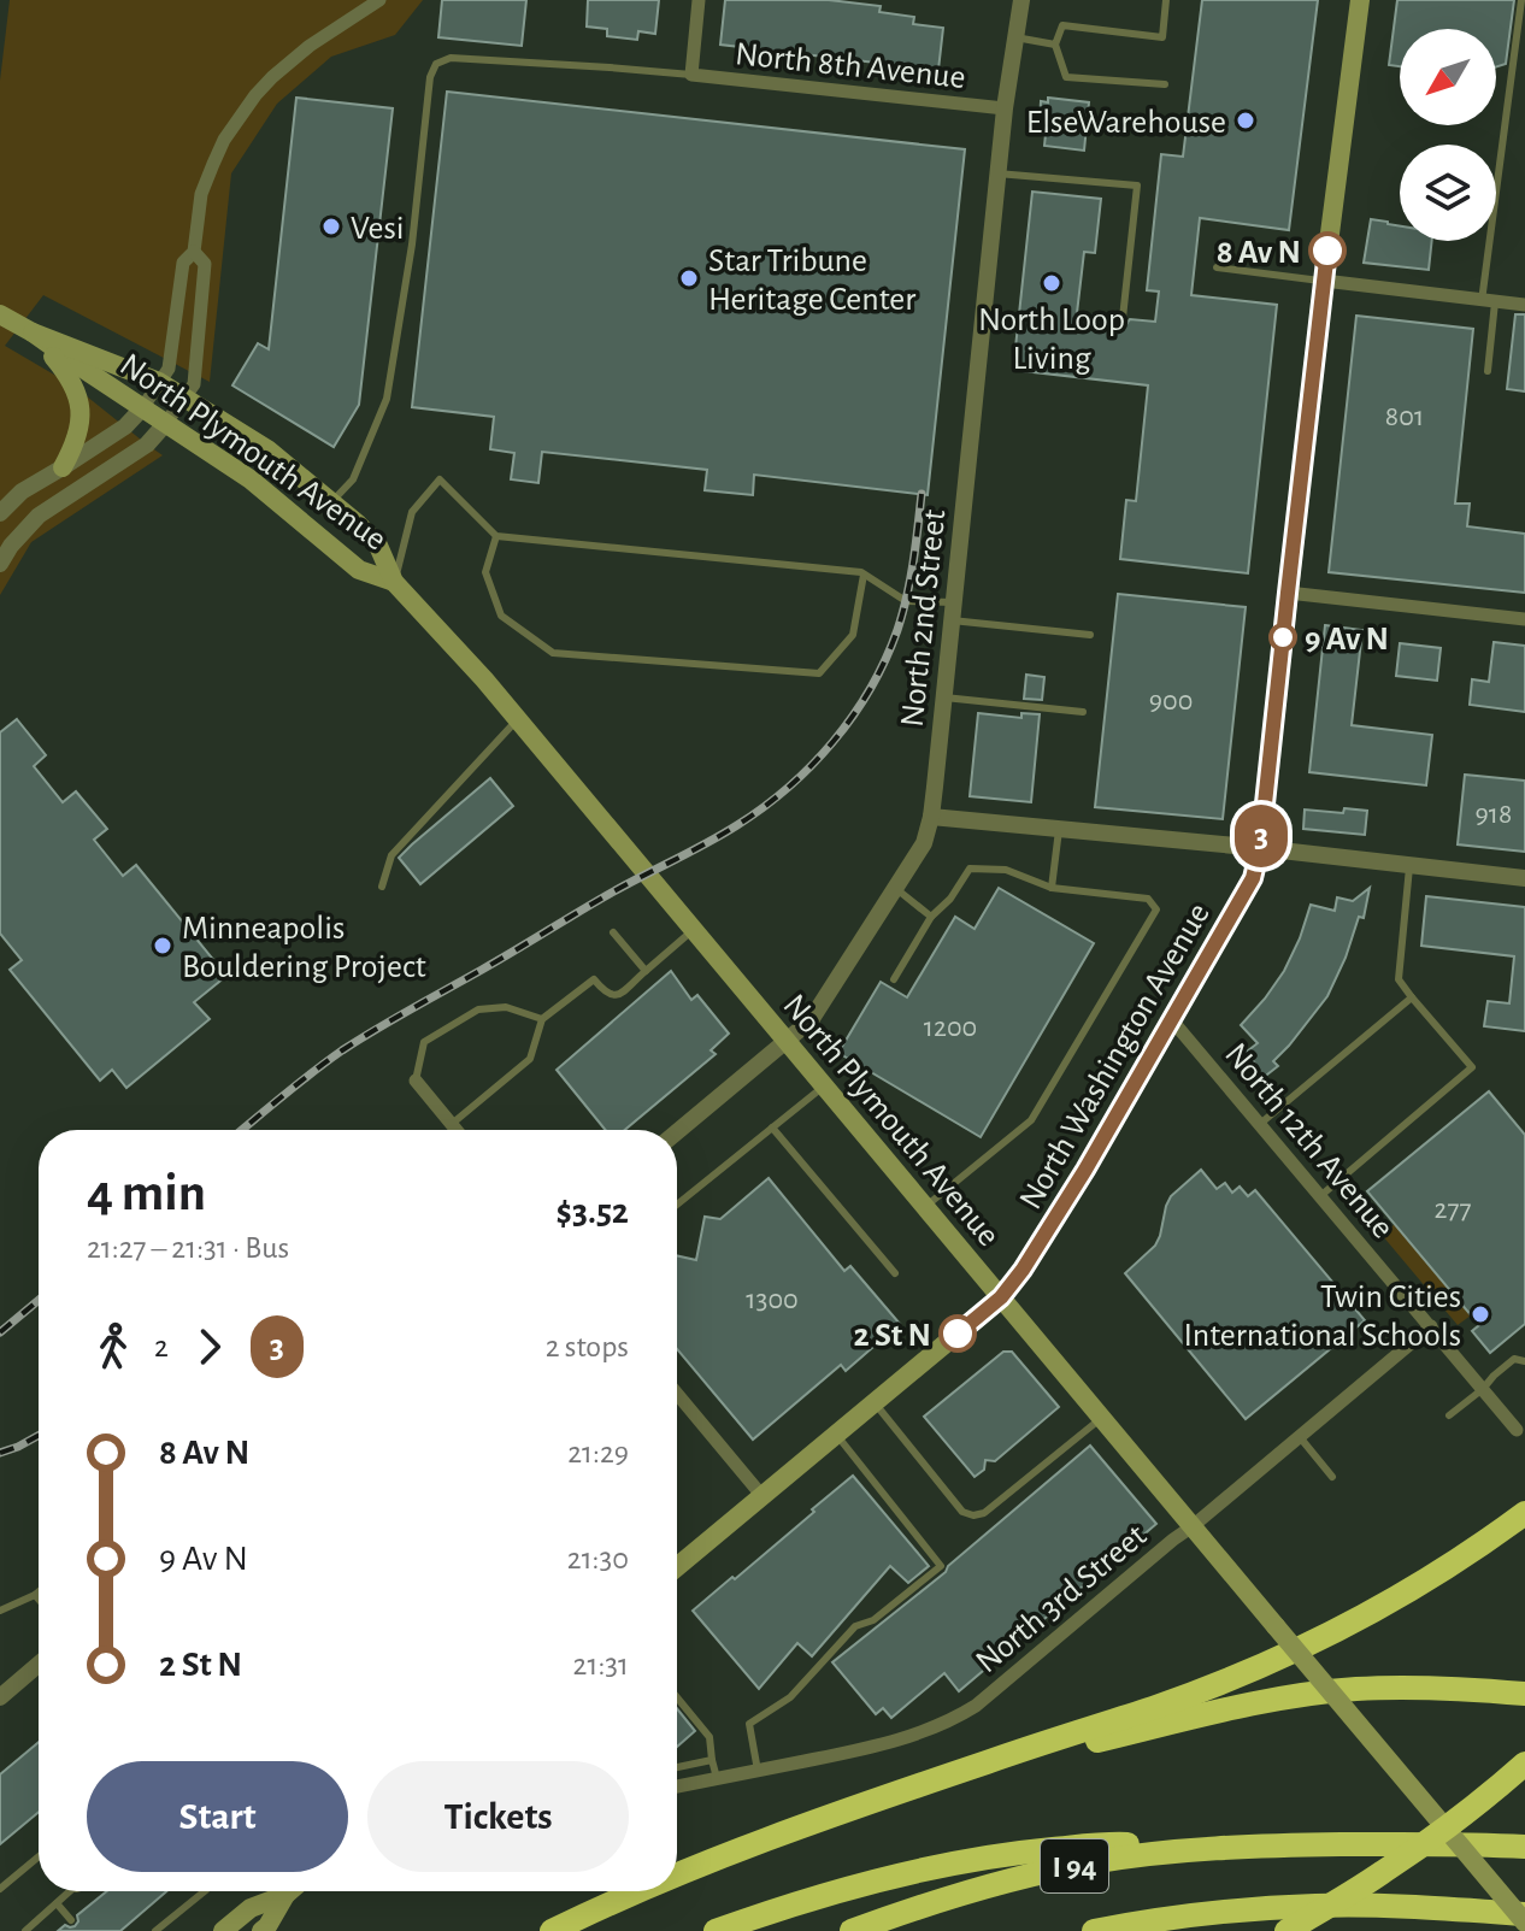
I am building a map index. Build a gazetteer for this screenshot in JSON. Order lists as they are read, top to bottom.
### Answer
{
  "streets": {
    "highway": ["I 94"],
    "main road": ["North Plymouth Avenue", "North Washington Avenue"],
    "street": [
      "North 8th Avenue",
      "North 2nd Street",
      "North 12th Avenue",
      "North 3rd Street"
    ]
  },
  "crossings": [
    ["North 8th Avenue", "North 2nd Street"],
    ["North Plymouth Avenue", "North 2nd Street"],
    ["North Plymouth Avenue", "North Washington Avenue"],
    ["North Plymouth Avenue", "North 3rd Street"],
    ["North Washington Avenue", "North 12th Avenue"],
    ["North 12th Avenue", "North 3rd Street"]
  ],
  "places": [
    "ElseWarehouse",
    "Vesi",
    "8 Av N",
    "Star Tribune Heritage Center",
    "North Loop Living",
    "9 Av N",
    "Minneapolis Bouldering Project",
    "Twin Cities International Schools",
    "2 St N"
  ],
  "lines": ["bus line 3"],
  "house_numbers": [
    "801",
    "900",
    "918",
    "1200",
    "277",
    "1300"
  ],
  "north": "bottom left",
  "page": {
    "on_map": "3",
    "heading": ["4 min", "21:27 – 21:31 · Bus", "$3.52"],
    "legs": ["2", "3", "2 stops"],
    "list": [
      {
        "name": "8 Av N",
        "value": "21:29"
      },
      {
        "name": "9 Av N",
        "value": "21:30"
      },
      {
        "name": "2 St N",
        "value": "21:31"
      }
    ],
    "buttons": ["Start", "Tickets"]
  }
}
